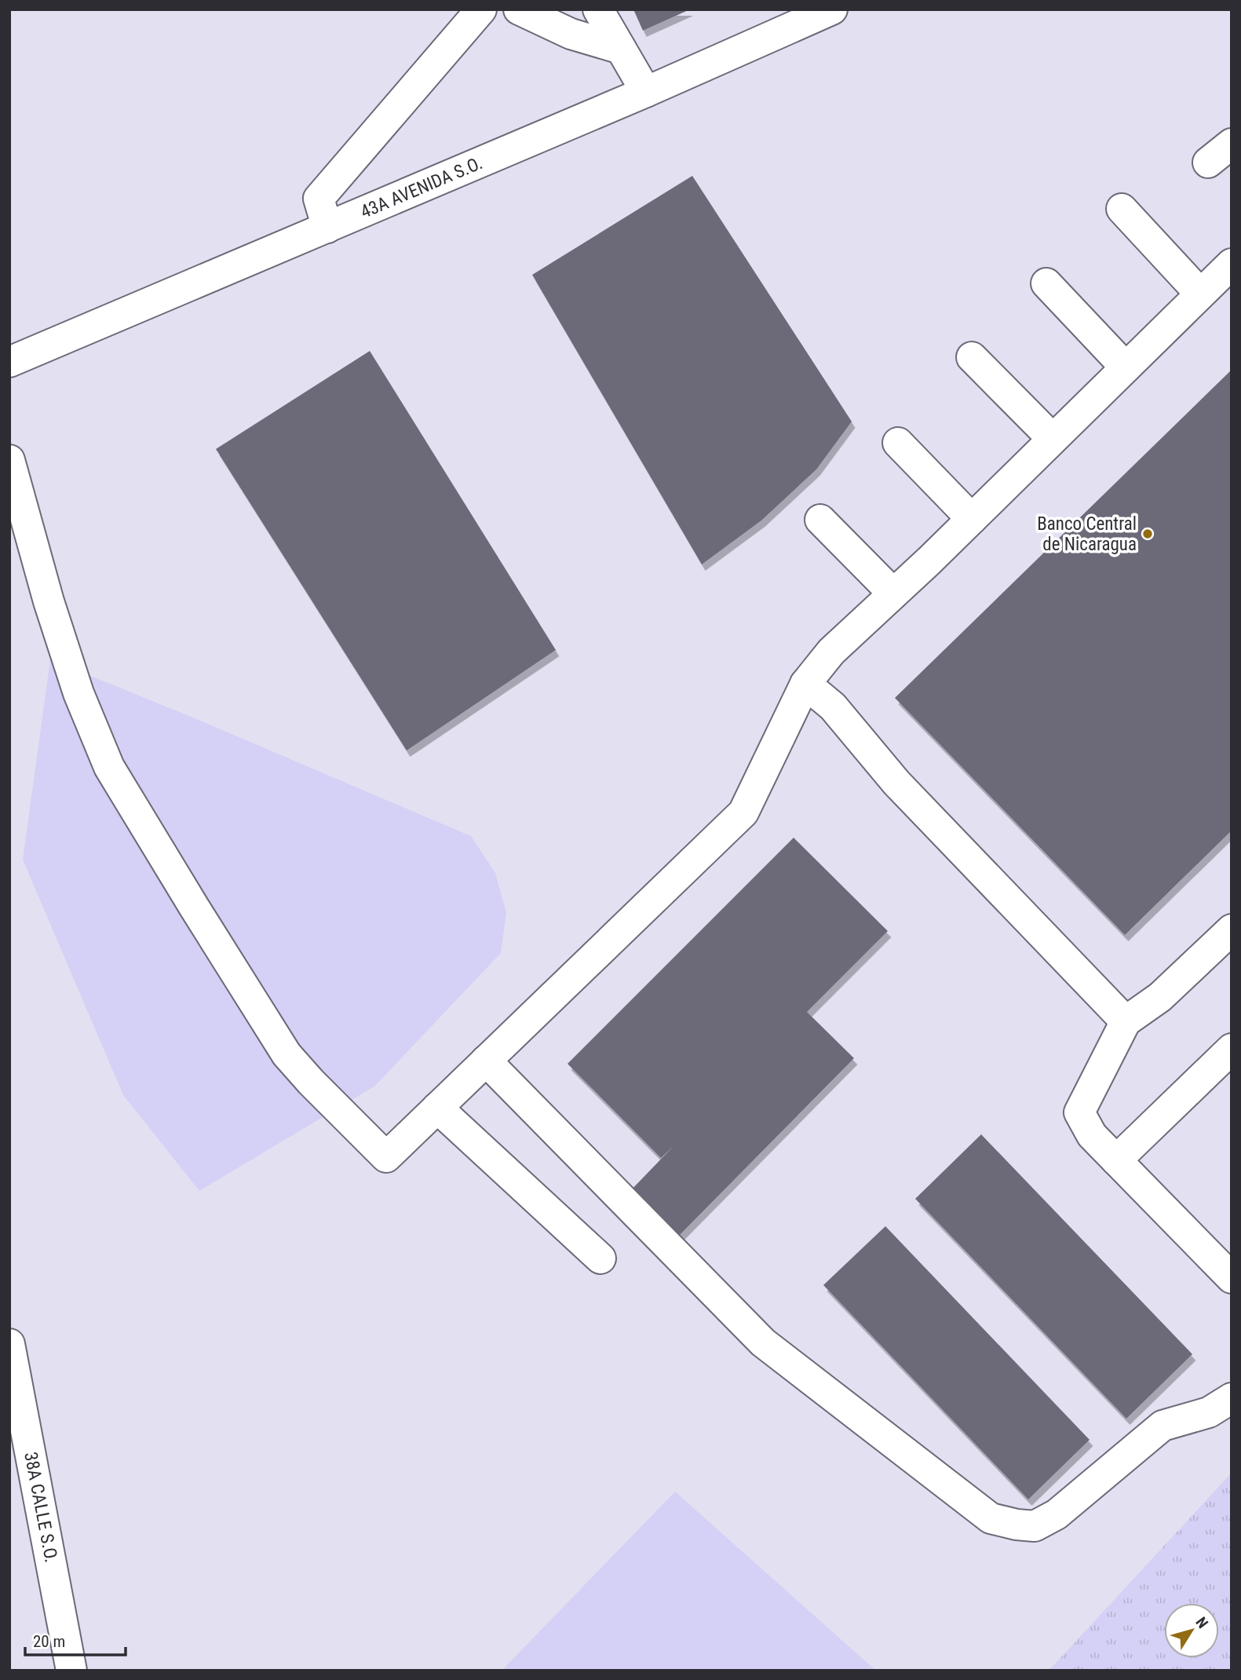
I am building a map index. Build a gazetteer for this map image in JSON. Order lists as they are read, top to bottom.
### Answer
{
  "streets": {
    "street": ["43A AVENIDA S.O.", "38A CALLE S.O."]
  },
  "places": ["Banco Central de Nicaragua"],
  "scale_bar": "20 m",
  "north": "top right"
}
